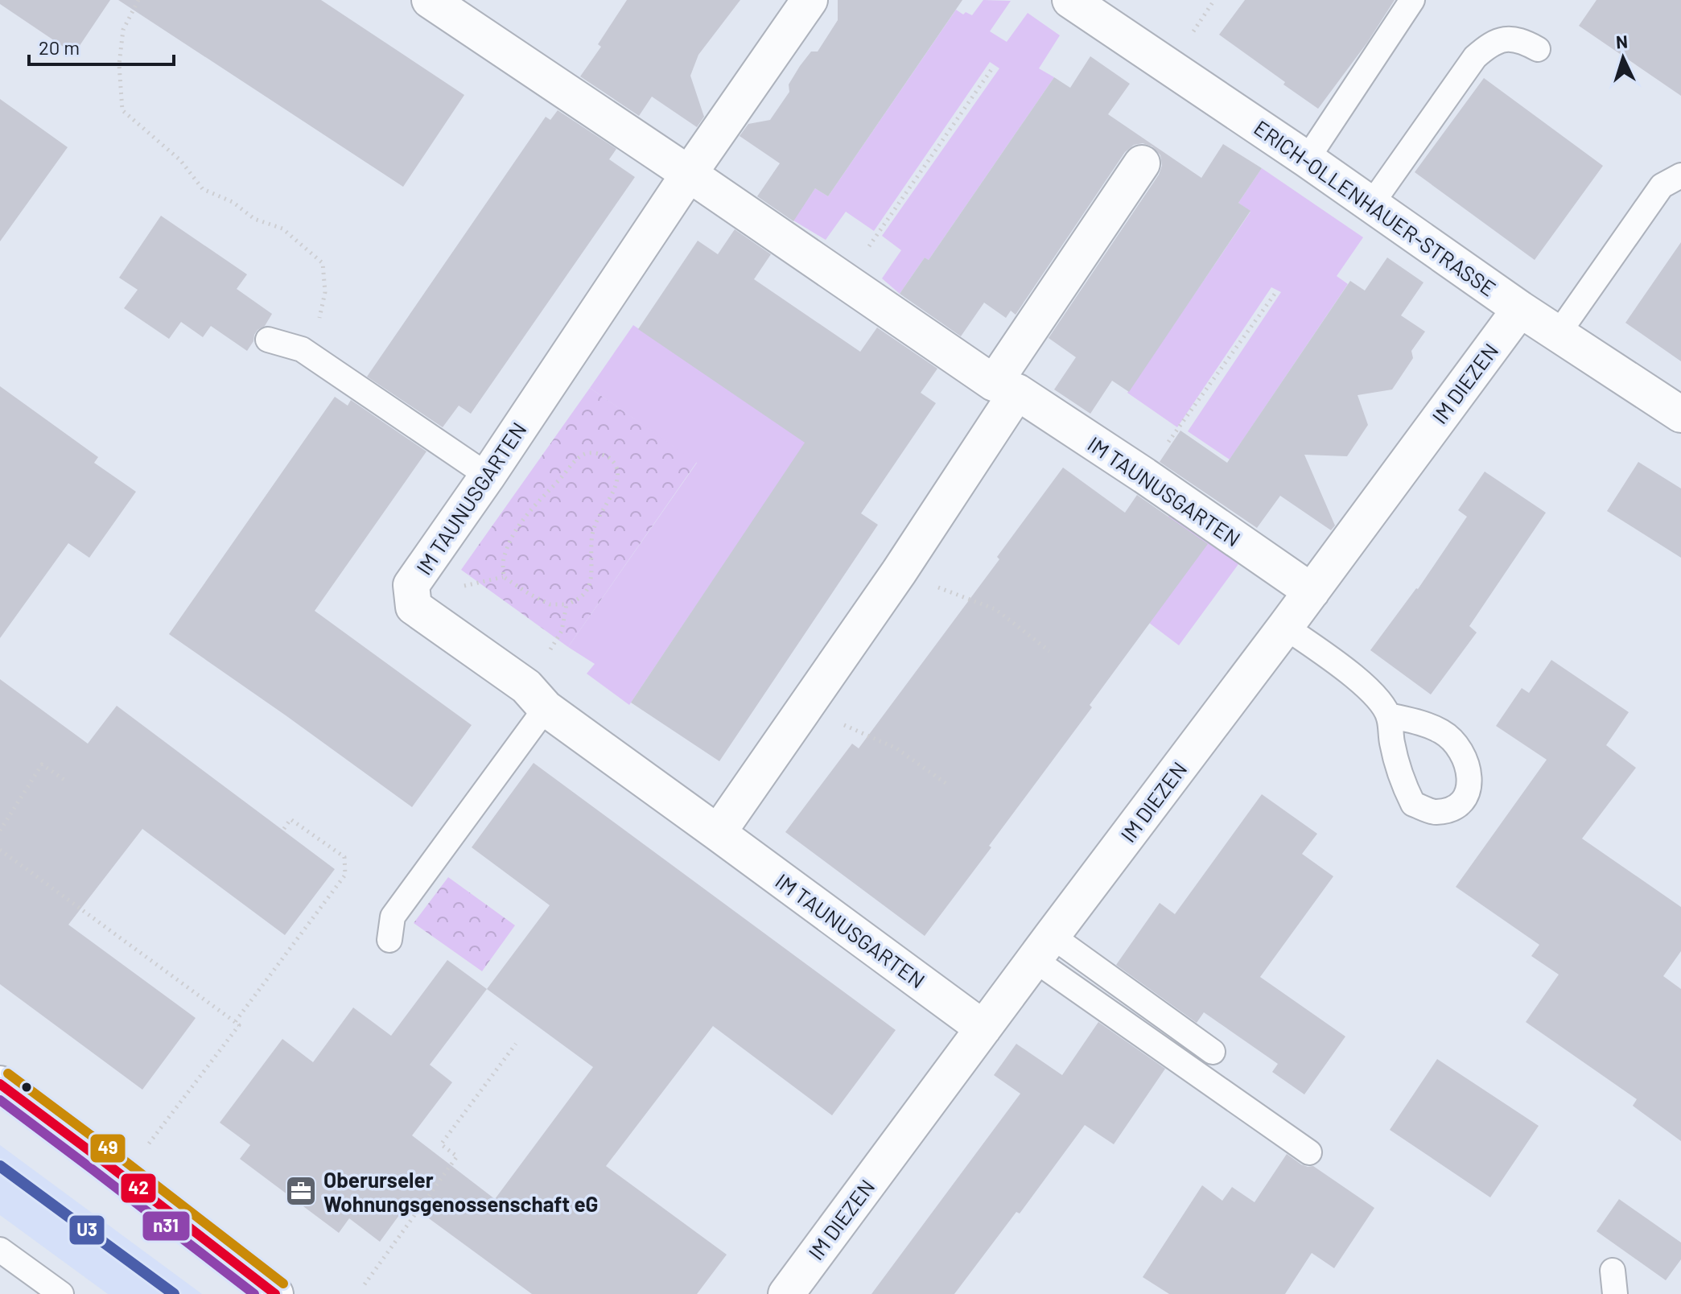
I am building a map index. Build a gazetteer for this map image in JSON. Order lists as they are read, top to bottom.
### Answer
{
  "streets": {
    "street": ["ERICH-OLLENHAUER-STRASSE", "IM DIEZEN", "IM TAUNUSGARTEN"]
  },
  "crossings": [
    ["ERICH-OLLENHAUER-STRASSE", "IM DIEZEN"],
    ["IM DIEZEN", "IM TAUNUSGARTEN"]
  ],
  "places": {
    "office": ["Oberurseler Wohnungsgenossenschaft eG"]
  },
  "lines": [
    "transit line 49",
    "transit line 42",
    "transit line n31",
    "transit line U3"
  ],
  "scale_bar": "20 m",
  "north": "top"
}
